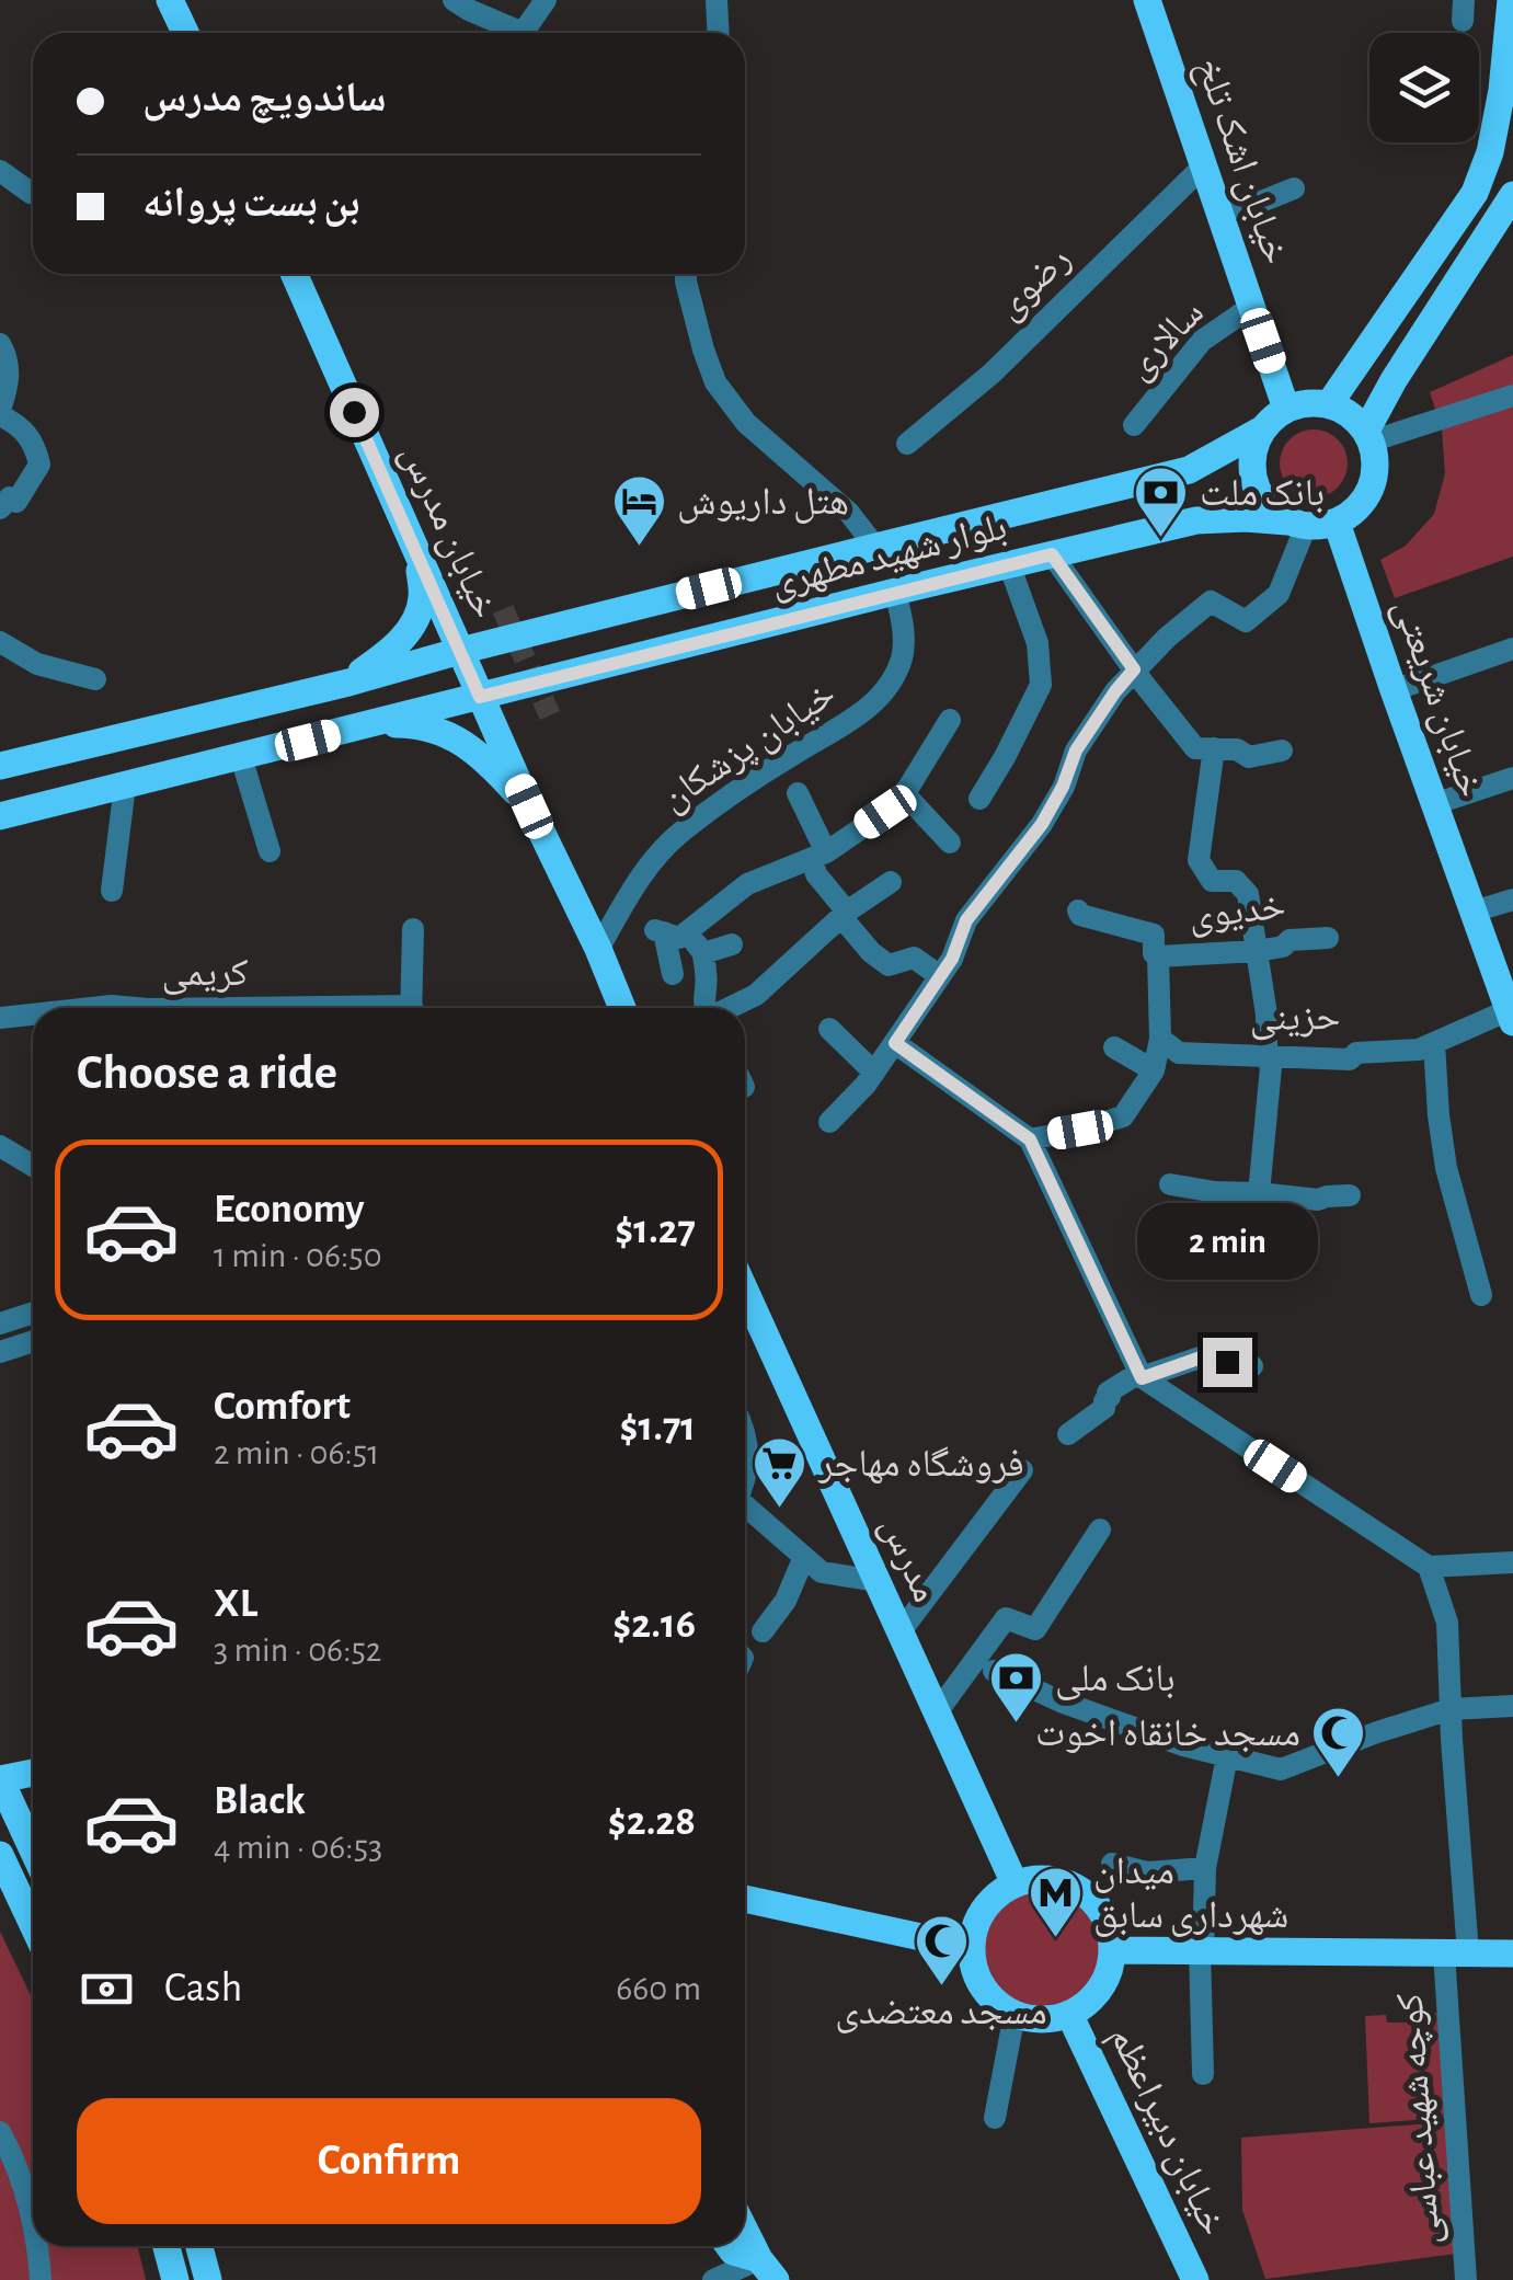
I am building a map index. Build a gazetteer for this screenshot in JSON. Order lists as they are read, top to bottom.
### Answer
{
  "streets": {
    "main road": [
      "خیابان اشک تلخ",
      "خیابان مدرس",
      "بلوار شهید مطهری",
      "خیابان شریعتی",
      "مدرس",
      "خیابان دبیراعظم"
    ],
    "street": [
      "رضوی",
      "سالاری",
      "خیابان پزشکان",
      "خدیوی",
      "کریمی",
      "حزینی",
      "کوچه شهید عباسی"
    ]
  },
  "crossings": [
    ["خیابان اشک تلخ", "رضوی"],
    ["خیابان اشک تلخ", "سالاری"],
    ["خیابان اشک تلخ", "بلوار شهید مطهری"],
    ["خیابان اشک تلخ", "خیابان شریعتی"],
    ["خیابان مدرس", "بلوار شهید مطهری"],
    ["بلوار شهید مطهری", "خیابان شریعتی"],
    ["بلوار شهید مطهری", "خیابان پزشکان"],
    ["خیابان شریعتی", "حزینی"],
    ["خدیوی", "حزینی"],
    ["مدرس", "خیابان دبیراعظم"]
  ],
  "places": {
    "bank": ["بانک ملت", "بانک ملی"],
    "hotel": ["هتل داریوش"],
    "supermarket": ["فروشگاه مهاجر"],
    "mosque": ["مسجد خانقاه اخوت", "مسجد معتضدی"],
    "metro station": ["میدان شهرداری سابق"]
  },
  "page": {
    "banner": ["ساندویچ مدرس", "بن بست پروانه"],
    "heading": "Choose a ride",
    "list": [
      {
        "name": "Economy",
        "note": "1 min · 06:50",
        "value": "$1.27"
      },
      {
        "name": "Comfort",
        "note": "2 min · 06:51",
        "value": "$1.71"
      },
      {
        "name": "XL",
        "note": "3 min · 06:52",
        "value": "$2.16"
      },
      {
        "name": "Black",
        "note": "4 min · 06:53",
        "value": "$2.28"
      }
    ],
    "bubble": "2 min",
    "pay": ["Cash", "660 m"],
    "buttons": "Confirm"
  }
}
